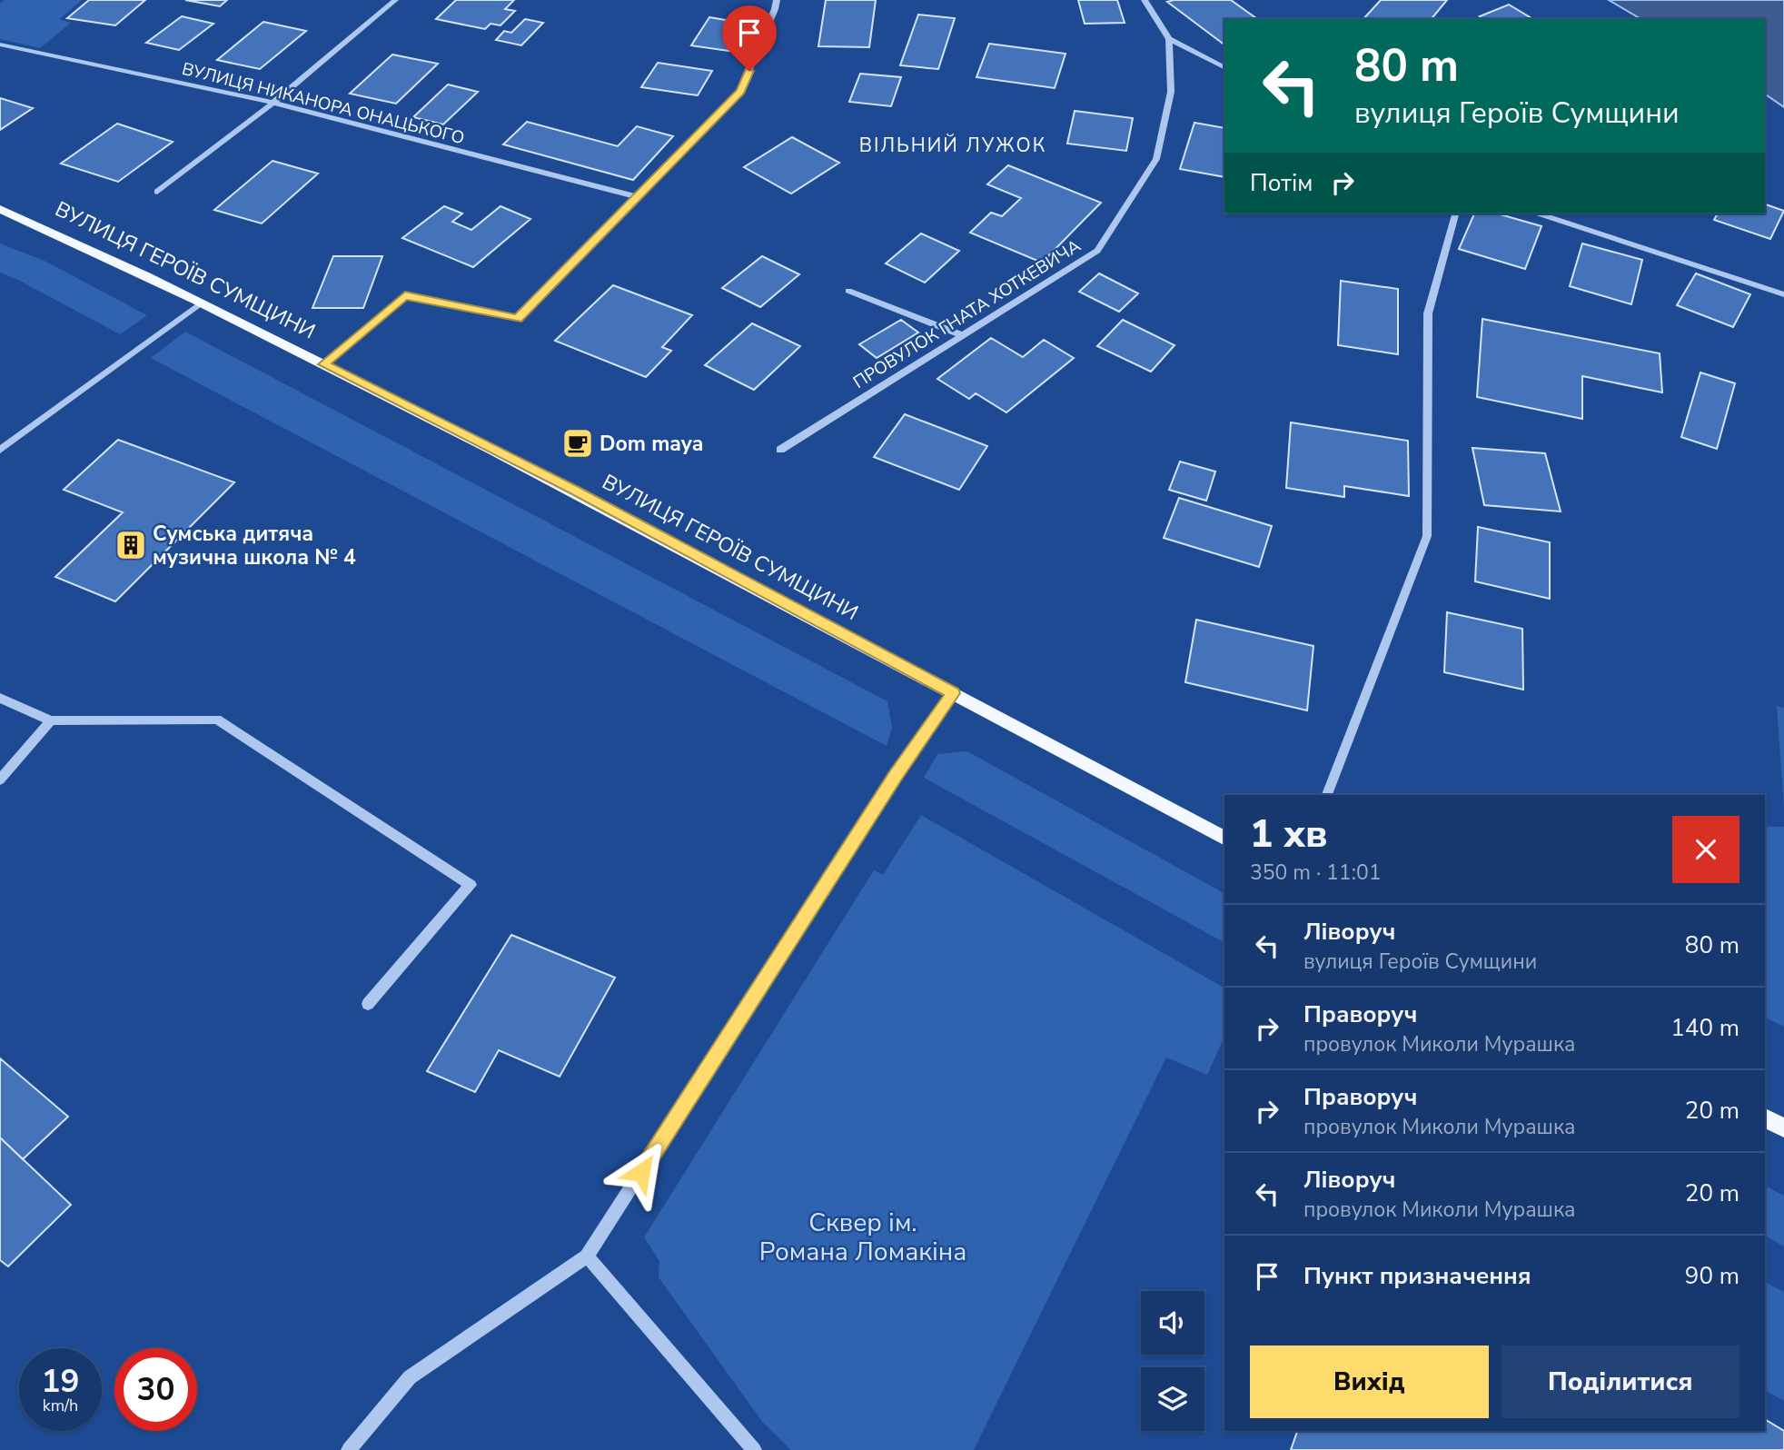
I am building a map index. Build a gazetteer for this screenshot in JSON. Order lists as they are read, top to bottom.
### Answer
{
  "streets": {
    "main road": ["ВУЛИЦЯ ГЕРОЇВ СУМЩИНИ"],
    "street": ["ВУЛИЦЯ НИКАНОРА ОНАЦЬКОГО", "ПРОВУЛОК ГНАТА ХОТКЕВИЧА"]
  },
  "districts": ["ВІЛЬНИЙ ЛУЖОК"],
  "parks": ["Сквер ім. Романа Ломакіна"],
  "places": {
    "cafe": ["Dom maya"],
    "building": ["Сумська дитяча музична школа № 4"]
  },
  "page": {
    "turn": ["80 m", "вулиця Героїв Сумщини"],
    "then": "Потім",
    "heading": ["1 хв", "350 m · 11:01"],
    "list": [
      {
        "name": "Ліворуч",
        "note": "вулиця Героїв Сумщини",
        "value": "80 m"
      },
      {
        "name": "Праворуч",
        "note": "провулок Миколи Мурашка",
        "value": "140 m"
      },
      {
        "name": "Праворуч",
        "note": "провулок Миколи Мурашка",
        "value": "20 m"
      },
      {
        "name": "Ліворуч",
        "note": "провулок Миколи Мурашка",
        "value": "20 m"
      },
      {
        "name": "Пункт призначення",
        "value": "90 m"
      }
    ],
    "buttons": ["Вихід", "Поділитися"],
    "speed": "19 km/h",
    "limit": "30"
  }
}
